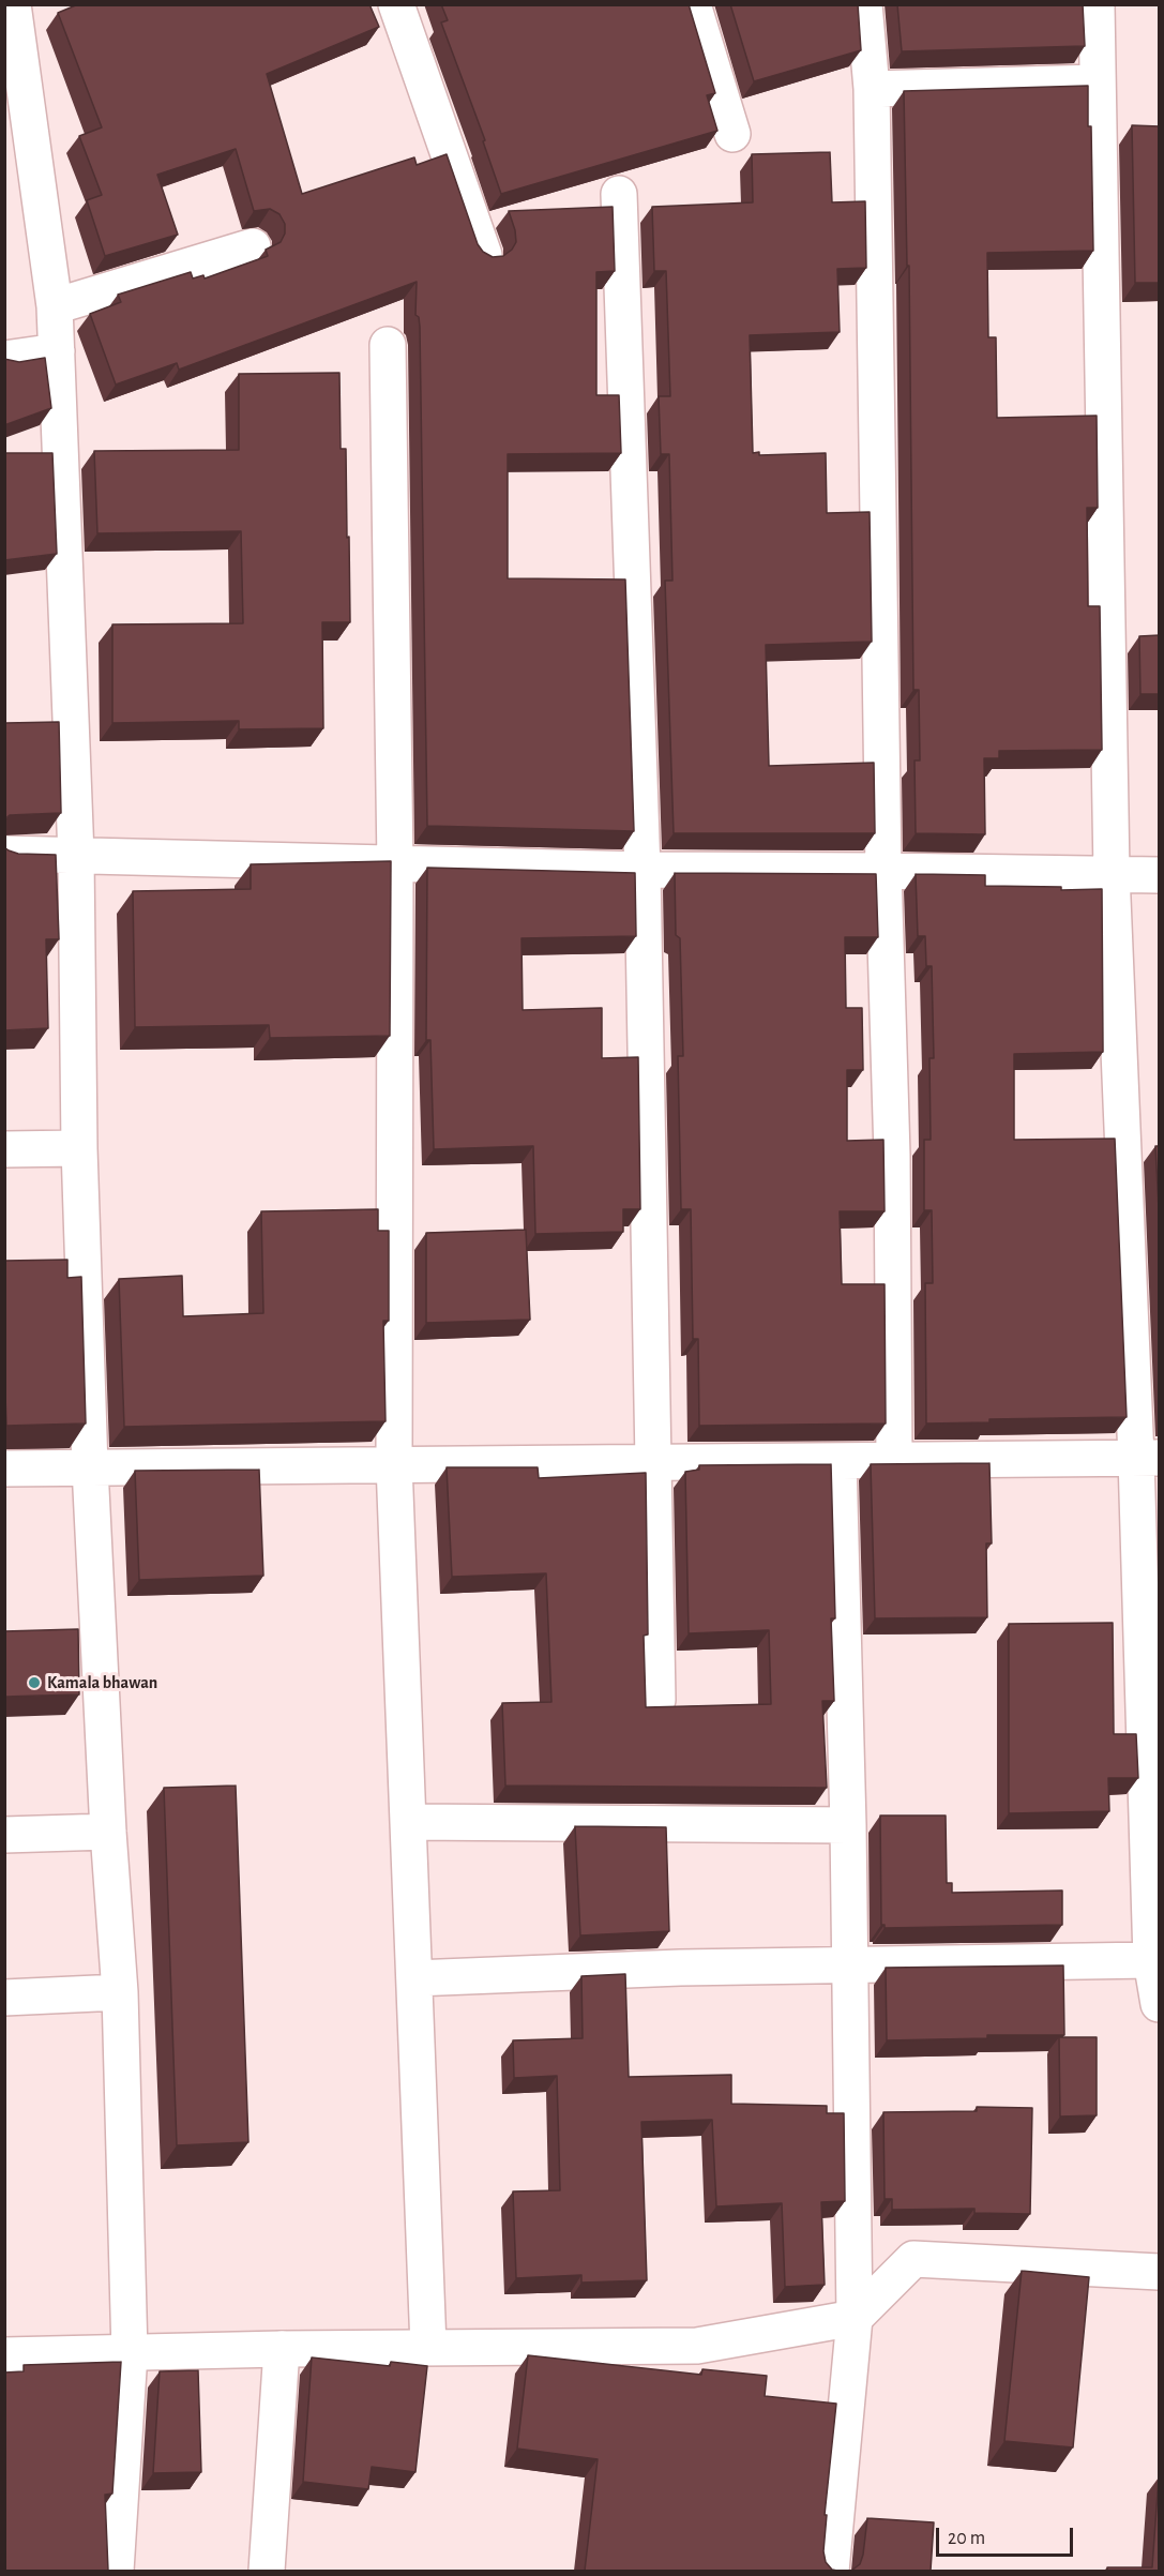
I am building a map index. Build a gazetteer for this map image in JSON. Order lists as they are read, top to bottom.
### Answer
{
  "places": ["Kamala bhawan"],
  "scale_bar": "20 m"
}
